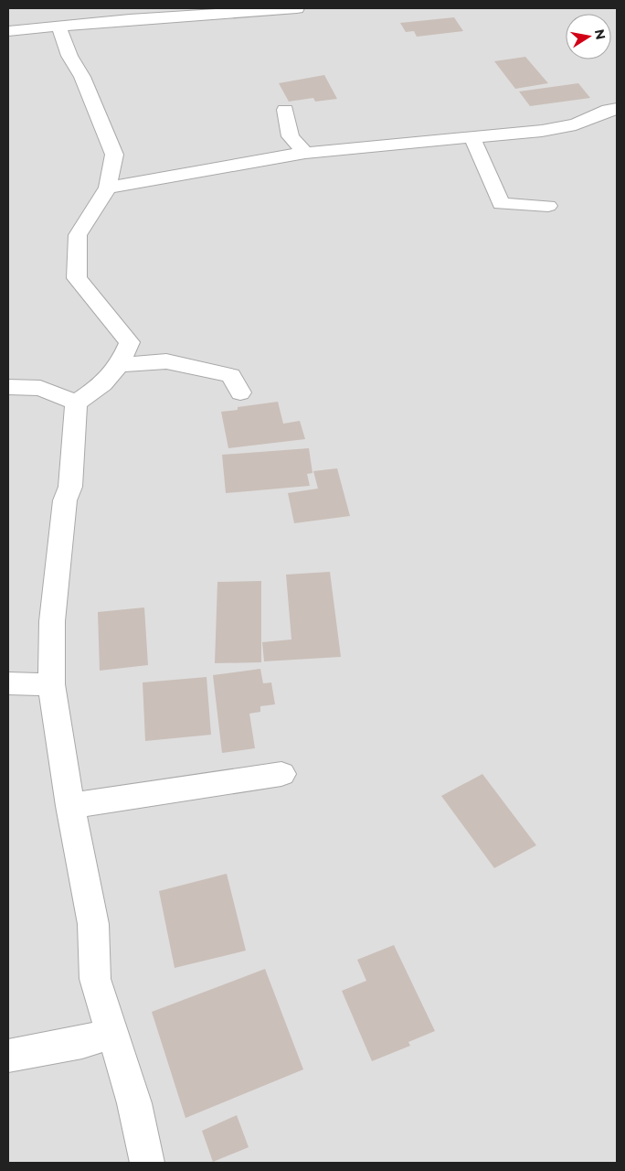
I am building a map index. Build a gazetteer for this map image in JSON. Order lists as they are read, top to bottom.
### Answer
{
  "north": "right"
}
